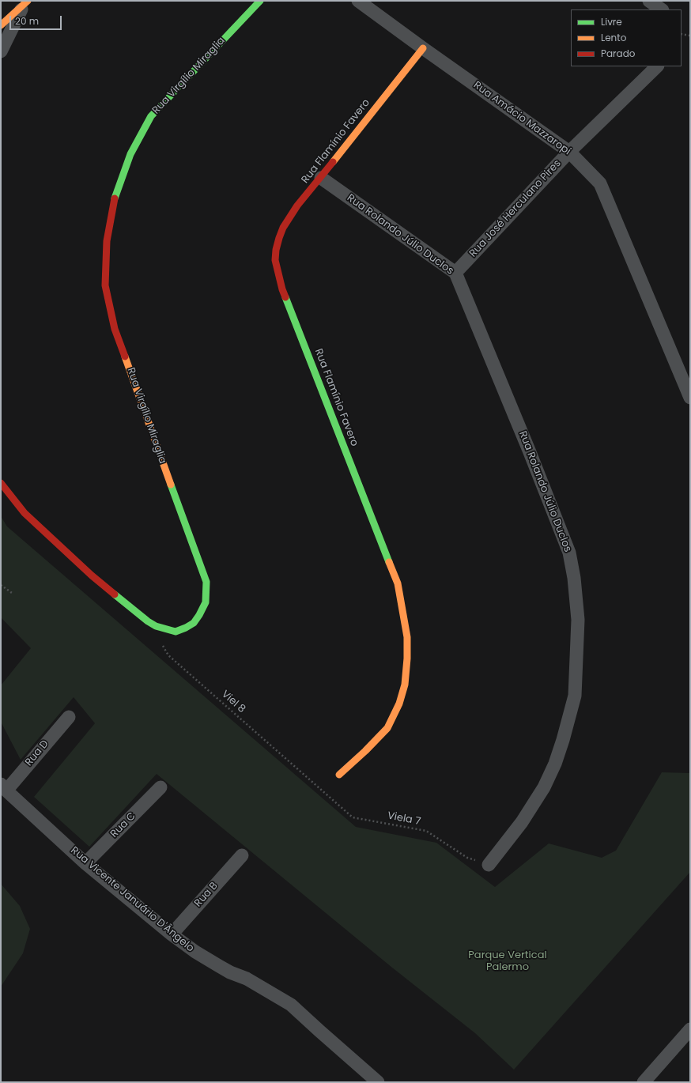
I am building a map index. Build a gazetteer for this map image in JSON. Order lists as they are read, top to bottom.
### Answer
{
  "streets": {
    "street": [
      "Rua Virgílio Miraglia",
      "Rua Amácio Mazzaropi",
      "Rua Flamínio Favero",
      "Rua José Herculano Pires",
      "Rua Rolando Júlio Duclos",
      "Rua D",
      "Rua C",
      "Rua B",
      "Rua Vicente Januário D'Ângelo"
    ],
    "path": ["Viel 8", "Viela 7"]
  },
  "crossings": [
    ["Rua Virgílio Miraglia", "Viel 8"],
    ["Rua Amácio Mazzaropi", "Rua Flamínio Favero"],
    ["Rua Amácio Mazzaropi", "Rua José Herculano Pires"],
    ["Rua Flamínio Favero", "Rua Rolando Júlio Duclos"],
    ["Rua José Herculano Pires", "Rua Rolando Júlio Duclos"],
    ["Rua Rolando Júlio Duclos", "Viela 7"],
    ["Viel 8", "Viela 7"],
    ["Rua D", "Rua Vicente Januário D'Ângelo"],
    ["Rua C", "Rua Vicente Januário D'Ângelo"],
    ["Rua B", "Rua Vicente Januário D'Ângelo"]
  ],
  "parks": ["Parque Vertical Palermo"],
  "legend": ["Livre", "Lento", "Parado"],
  "scale_bar": "20 m"
}
